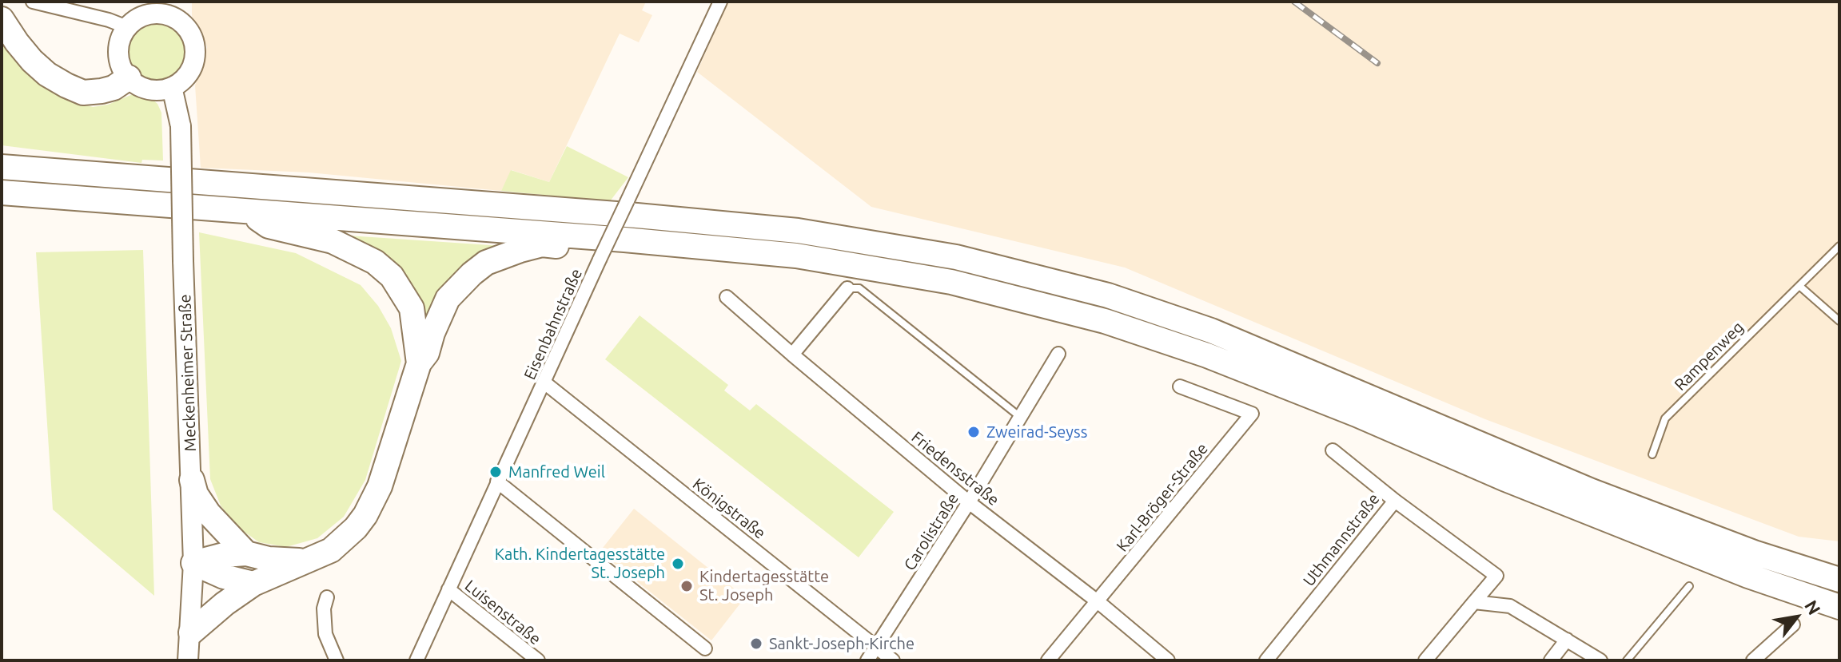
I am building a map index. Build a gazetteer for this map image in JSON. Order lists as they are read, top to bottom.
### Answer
{
  "streets": {
    "street": [
      "Eisenbahnstraße",
      "Meckenheimer Straße",
      "Friedensstraße",
      "Karl-Bröger-Straße",
      "Königstraße",
      "Carolistraße",
      "Uthmannstraße",
      "Luisenstraße"
    ],
    "lane": ["Rampenweg"]
  },
  "crossings": [
    ["Eisenbahnstraße", "Königstraße"],
    ["Eisenbahnstraße", "Luisenstraße"],
    ["Friedensstraße", "Karl-Bröger-Straße"],
    ["Friedensstraße", "Carolistraße"],
    ["Königstraße", "Carolistraße"]
  ],
  "places": [
    "Zweirad-Seyss",
    "Manfred Weil",
    "Kath. Kindertagesstätte St. Joseph",
    "Kindertagesstätte St. Joseph",
    "Sankt-Joseph-Kirche"
  ],
  "north": "top right"
}
